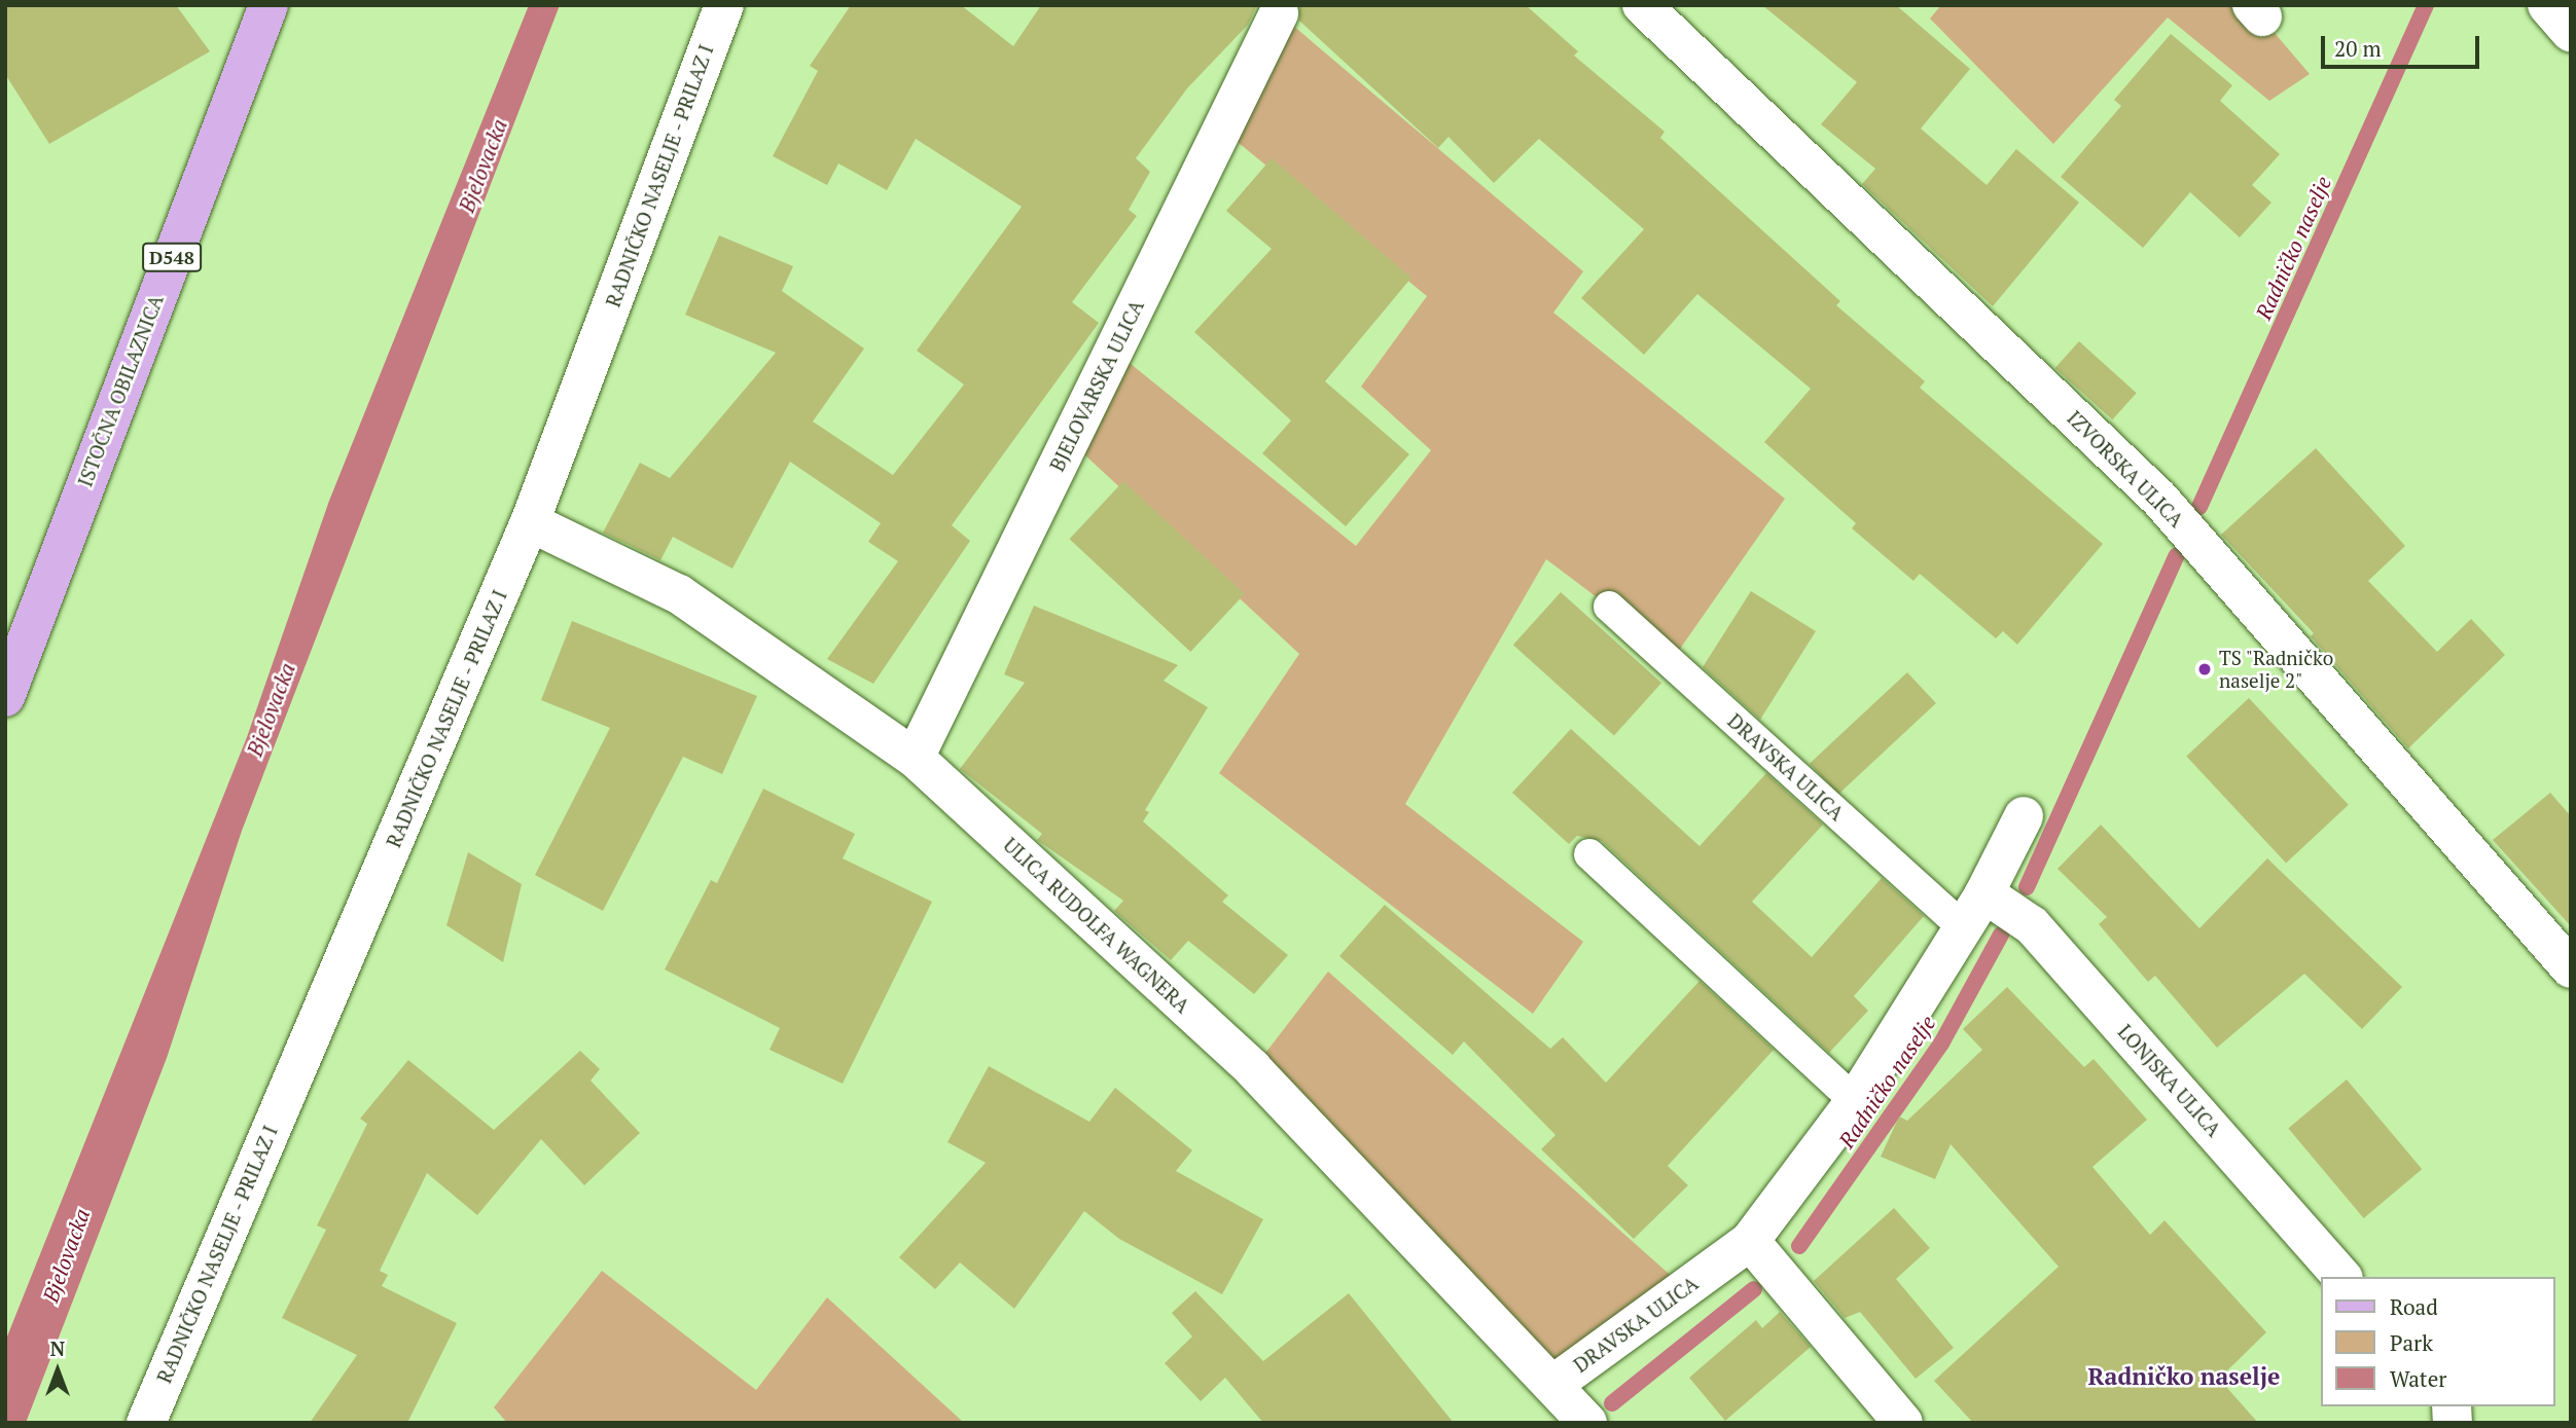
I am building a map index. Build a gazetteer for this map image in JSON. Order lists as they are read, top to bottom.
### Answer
{
  "streets": {
    "main road": ["D548", "ISTOČNA OBILAZNICA"],
    "street": [
      "RADNIČKO NASELJE - PRILAZ I",
      "BJELOVARSKA ULICA",
      "IZVORSKA ULICA",
      "DRAVSKA ULICA",
      "ULICA RUDOLFA WAGNERA",
      "LONJSKA ULICA"
    ]
  },
  "crossings": [
    ["RADNIČKO NASELJE - PRILAZ I", "ULICA RUDOLFA WAGNERA"],
    ["BJELOVARSKA ULICA", "ULICA RUDOLFA WAGNERA"],
    ["DRAVSKA ULICA", "ULICA RUDOLFA WAGNERA"],
    ["DRAVSKA ULICA", "LONJSKA ULICA"]
  ],
  "districts": ["Radničko naselje"],
  "water": ["Bjelovacka", "Radničko naselje"],
  "places": ["TS \"Radničko naselje 2\""],
  "legend": ["Road", "Park", "Water"],
  "scale_bar": "20 m",
  "north": "top"
}
